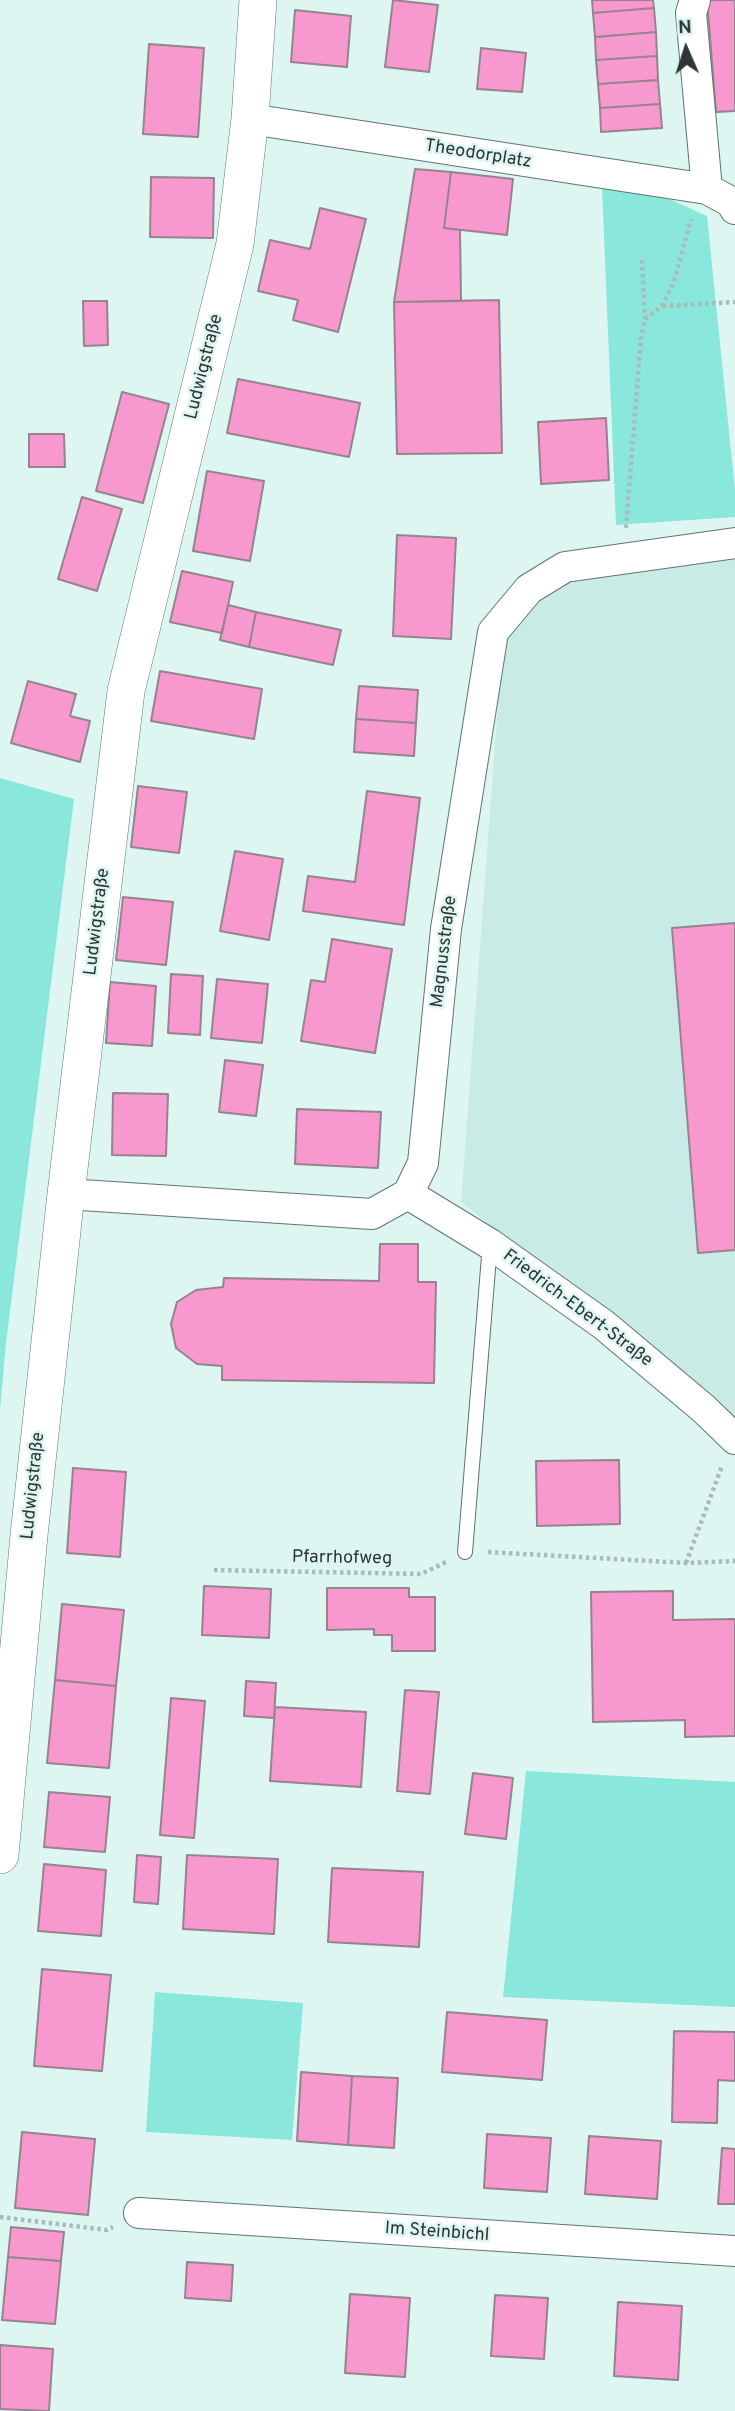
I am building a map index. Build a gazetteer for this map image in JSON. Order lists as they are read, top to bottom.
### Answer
{
  "streets": {
    "street": [
      "Theodorplatz",
      "Ludwigstraße",
      "Magnusstraße",
      "Friedrich-Ebert-Straße",
      "Im Steinbichl"
    ],
    "path": ["Pfarrhofweg"]
  },
  "crossings": [
    ["Theodorplatz", "Ludwigstraße"],
    ["Magnusstraße", "Friedrich-Ebert-Straße"]
  ],
  "north": "top"
}
